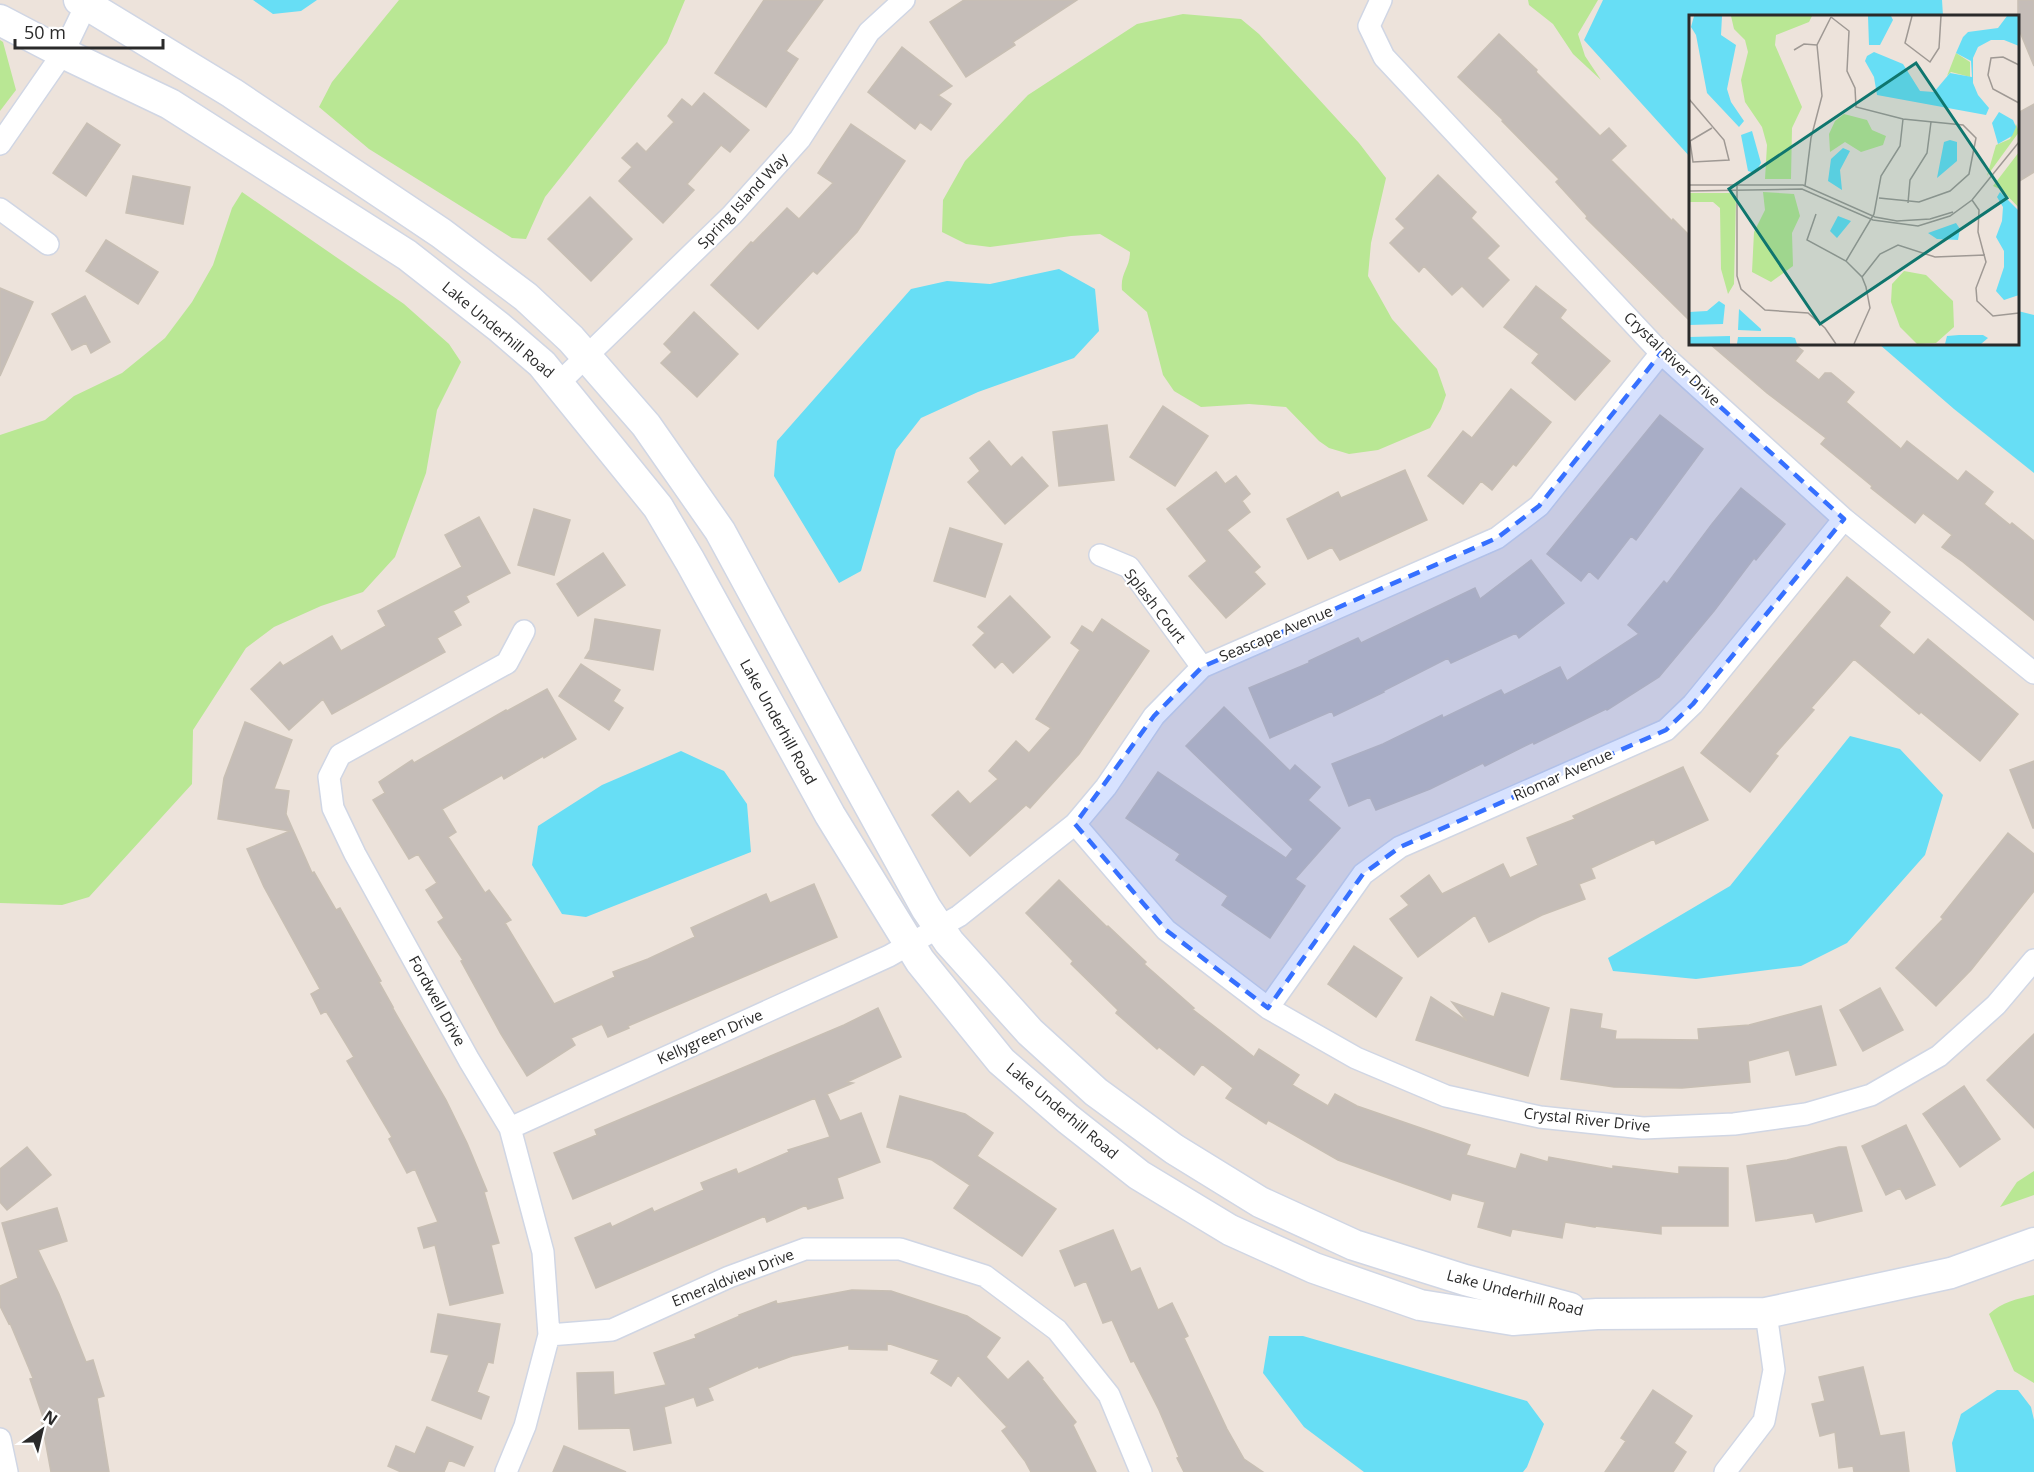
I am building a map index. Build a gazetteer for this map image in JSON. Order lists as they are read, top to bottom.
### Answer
{
  "streets": {
    "street": [
      "Spring Island Way",
      "Lake Underhill Road",
      "Crystal River Drive",
      "Splash Court",
      "Seascape Avenue",
      "Riomar Avenue",
      "Fordwell Drive",
      "Kellygreen Drive",
      "Emeraldview Drive"
    ]
  },
  "crossings": [
    ["Spring Island Way", "Lake Underhill Road"],
    ["Lake Underhill Road", "Seascape Avenue"],
    ["Lake Underhill Road", "Kellygreen Drive"],
    ["Crystal River Drive", "Seascape Avenue"],
    ["Crystal River Drive", "Riomar Avenue"],
    ["Splash Court", "Seascape Avenue"],
    ["Seascape Avenue", "Kellygreen Drive"],
    ["Fordwell Drive", "Kellygreen Drive"],
    ["Fordwell Drive", "Emeraldview Drive"]
  ],
  "scale_bar": "50 m",
  "north": "top right"
}
